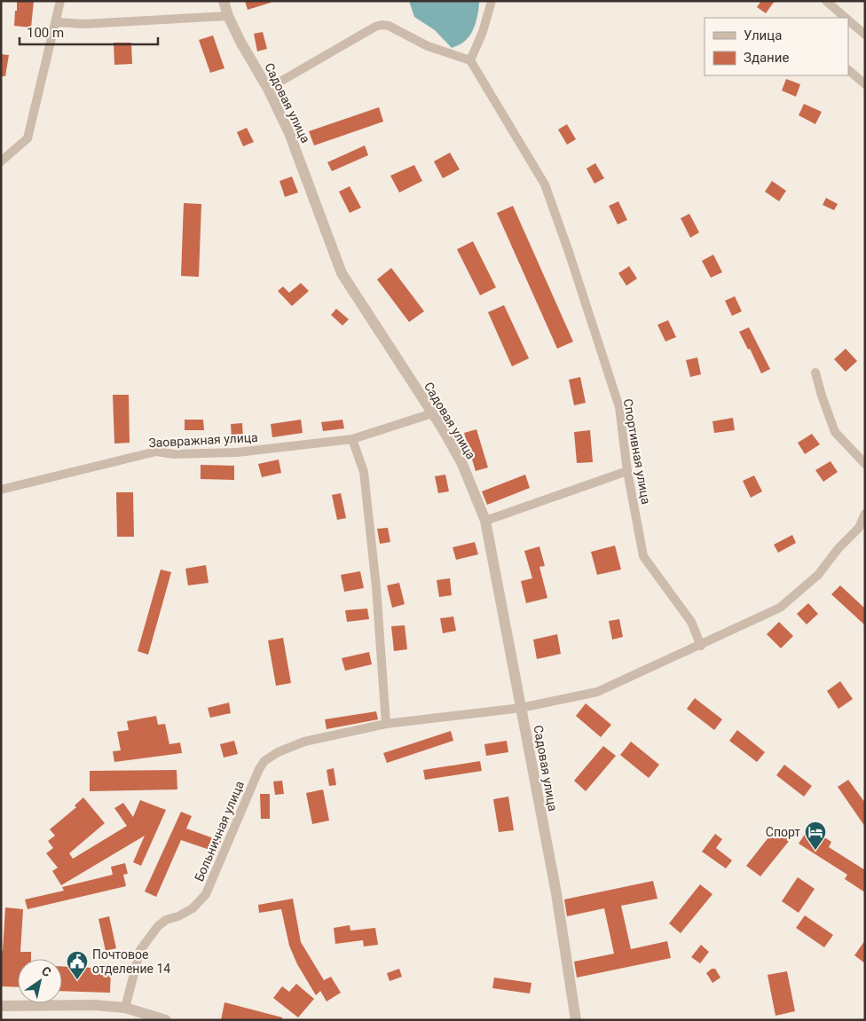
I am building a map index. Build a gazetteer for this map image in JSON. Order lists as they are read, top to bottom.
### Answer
{
  "streets": {
    "street": [
      "Садовая улица",
      "Заовражная улица",
      "Спортивная улица",
      "Больничная улица"
    ]
  },
  "crossings": [
    ["Садовая улица", "Заовражная улица"],
    ["Садовая улица", "Больничная улица"],
    ["Спортивная улица", "Больничная улица"]
  ],
  "places": {
    "hotel": ["Спорт"],
    "public building": ["Почтовое отделение 14"]
  },
  "legend": ["Улица", "Здание"],
  "scale_bar": "100 m",
  "north": "top right"
}
